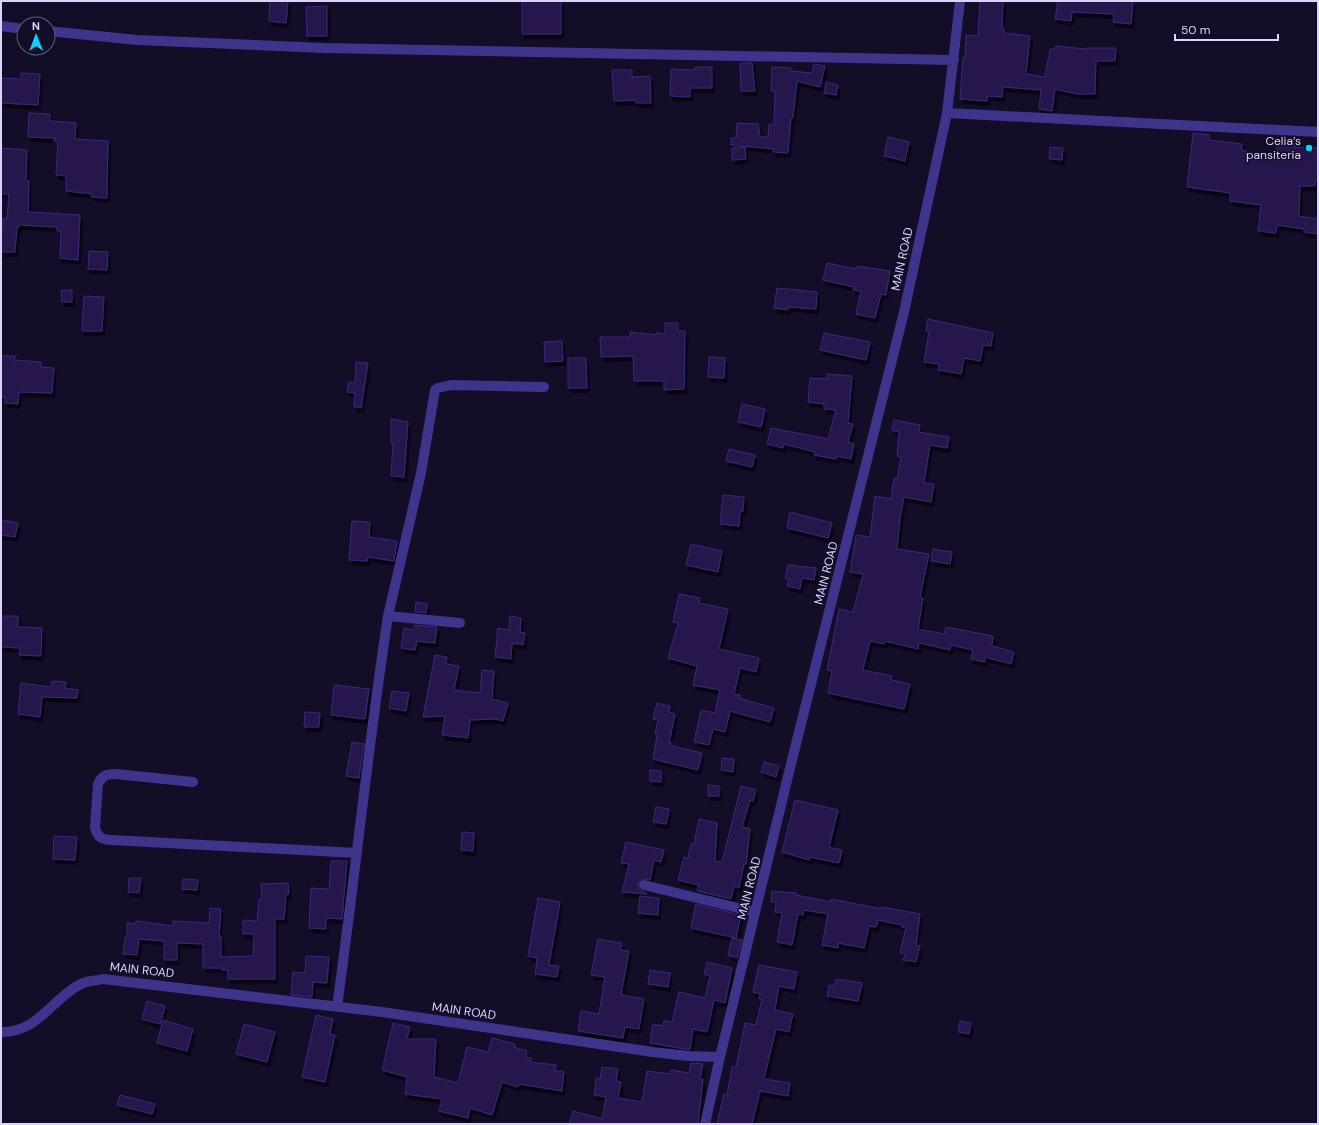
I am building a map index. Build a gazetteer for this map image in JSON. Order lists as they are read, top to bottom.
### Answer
{
  "streets": {
    "street": ["MAIN ROAD"]
  },
  "places": ["Celia’s pansiteria"],
  "scale_bar": "50 m",
  "north": "top"
}
